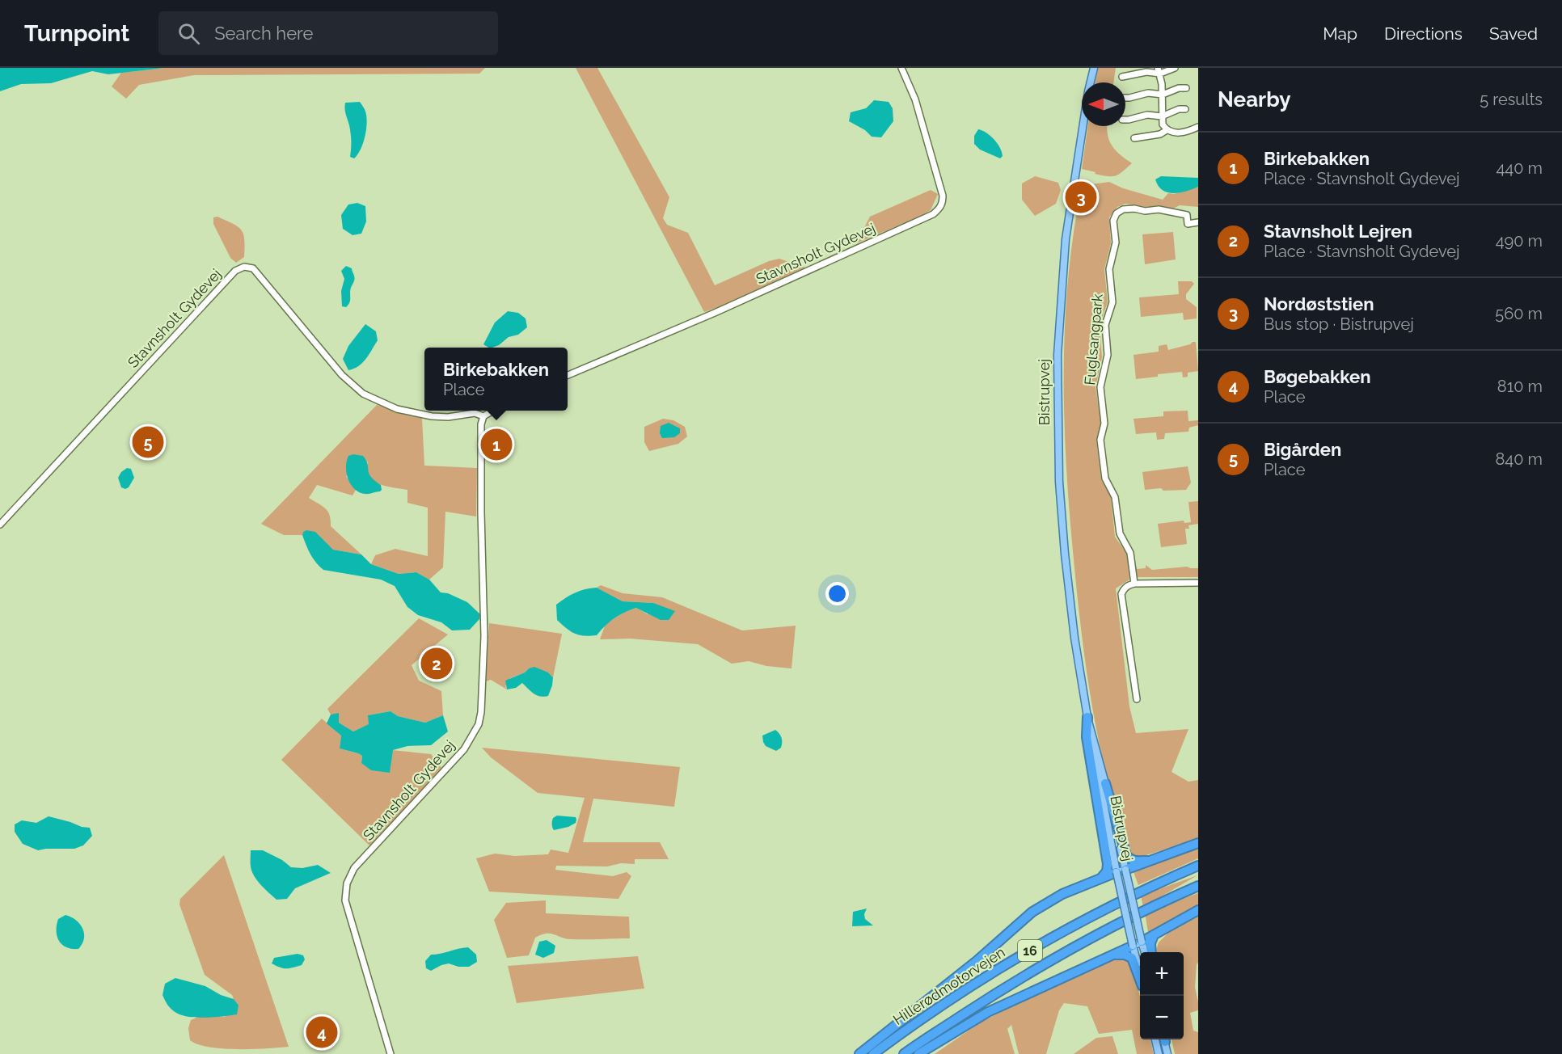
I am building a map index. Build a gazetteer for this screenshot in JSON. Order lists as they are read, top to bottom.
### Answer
{
  "streets": {
    "highway": ["16", "Hillerødmotorvejen"],
    "main road": ["Bistrupvej"],
    "street": ["Stavnsholt Gydevej", "Fuglsangpark"]
  },
  "north": "left",
  "page": {
    "header": "Turnpoint",
    "search": "Search here",
    "nav": ["Map", "Directions", "Saved"],
    "heading": ["Nearby", "5 results"],
    "list": [
      {
        "mark": "1",
        "name": "Birkebakken",
        "note": "Place · Stavnsholt Gydevej",
        "value": "440 m"
      },
      {
        "mark": "2",
        "name": "Stavnsholt Lejren",
        "note": "Place · Stavnsholt Gydevej",
        "value": "490 m"
      },
      {
        "mark": "3",
        "name": "Nordøststien",
        "note": "Bus stop · Bistrupvej",
        "value": "560 m"
      },
      {
        "mark": "4",
        "name": "Bøgebakken",
        "note": "Place",
        "value": "810 m"
      },
      {
        "mark": "5",
        "name": "Bigården",
        "note": "Place",
        "value": "840 m"
      }
    ],
    "pins": [
      "3",
      "5",
      "1",
      "2",
      "4"
    ],
    "popup": ["Birkebakken", "Place"],
    "map_buttons": ["+", "−"]
  }
}
